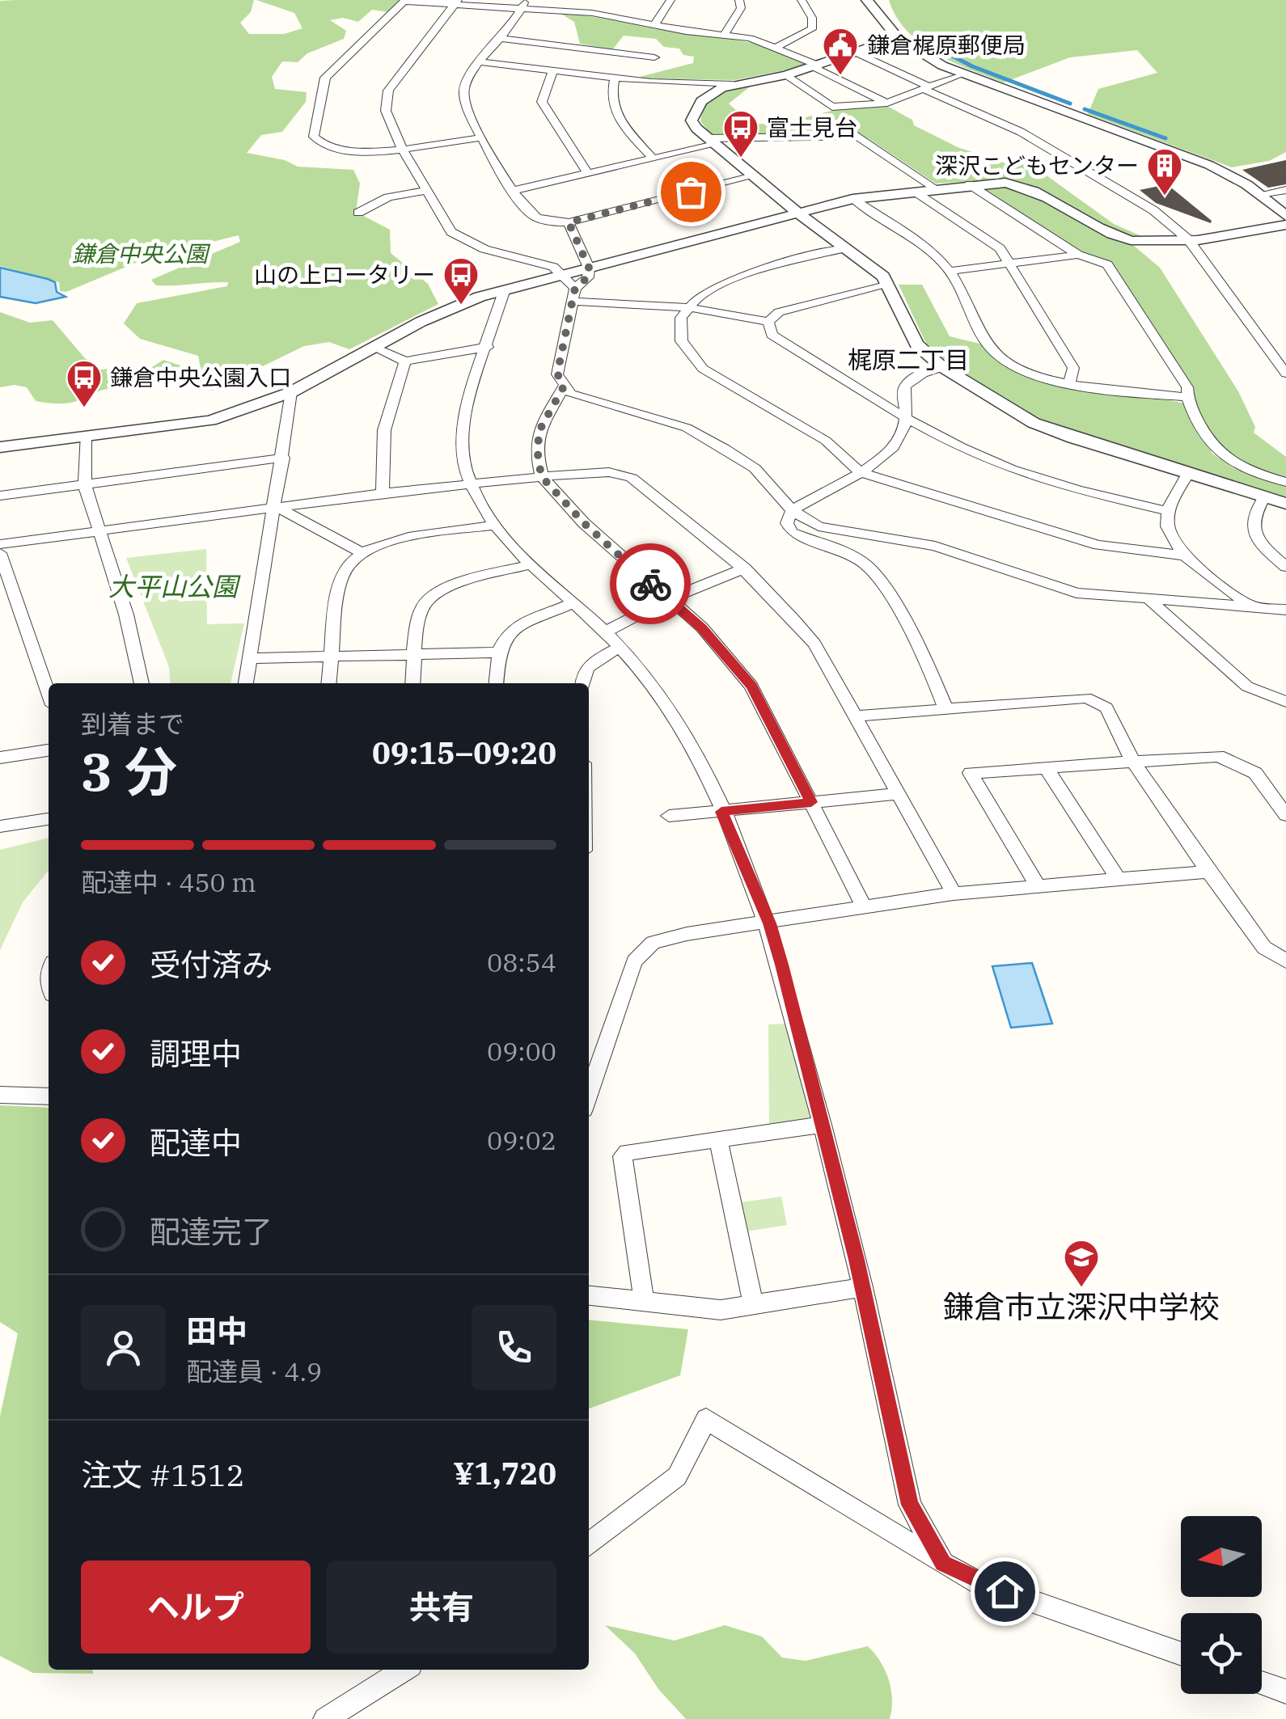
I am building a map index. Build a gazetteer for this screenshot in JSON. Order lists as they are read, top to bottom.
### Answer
{
  "districts": ["梶原二丁目"],
  "parks": ["鎌倉中央公園", "大平山公園"],
  "places": {
    "public building": ["鎌倉梶原郵便局"],
    "bus stop": ["富士見台", "山の上ロータリー", "鎌倉中央公園入口"],
    "building": ["深沢こどもセンター"],
    "school or university": ["鎌倉市立深沢中学校"]
  },
  "north": "left",
  "page": {
    "heading": ["3 分", "到着まで", "09:15–09:20"],
    "panel": [
      "田中",
      "配達員 · 4.9",
      "注文 #1512",
      "¥1,720"
    ],
    "bar": "配達中 · 450 m",
    "list": [
      ["受付済み", "08:54"],
      ["調理中", "09:00"],
      ["配達中", "09:02"],
      "配達完了"
    ],
    "buttons": ["ヘルプ", "共有"]
  }
}
